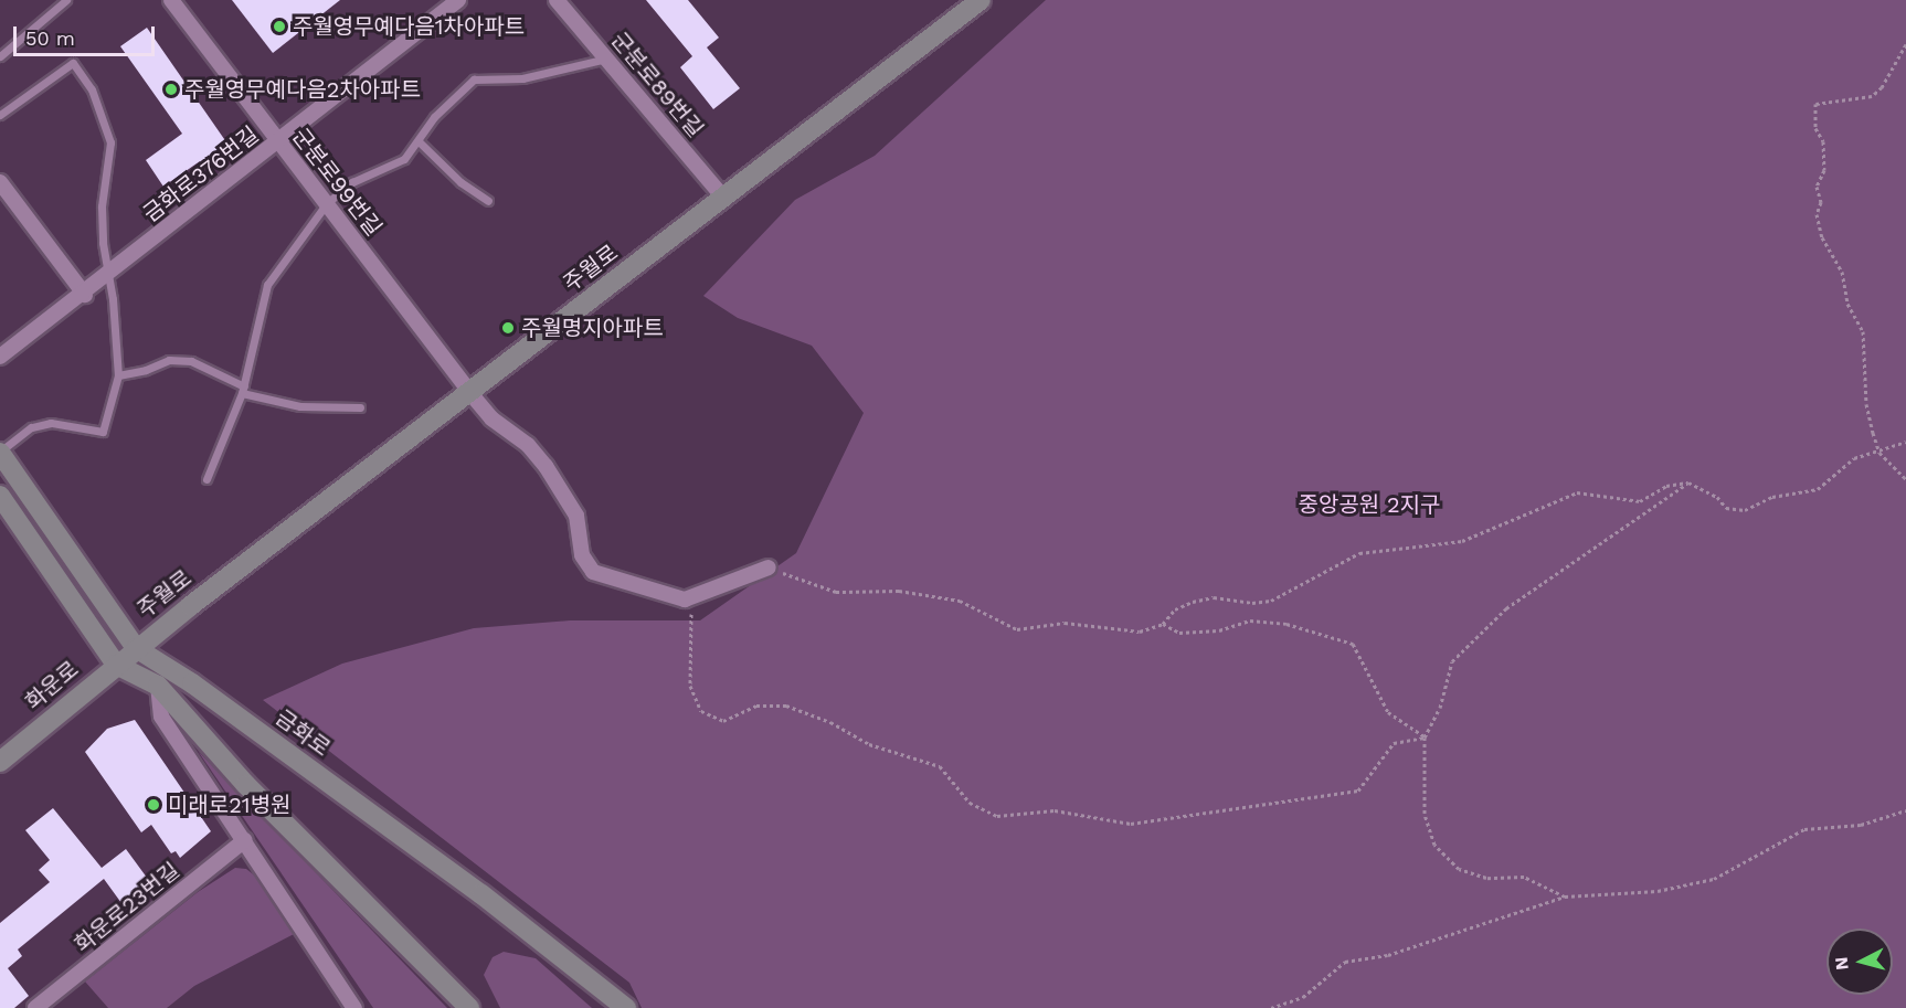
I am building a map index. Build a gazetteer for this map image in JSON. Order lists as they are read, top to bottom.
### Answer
{
  "streets": {
    "main road": ["주월로", "화운로", "금화로"],
    "street": [
      "군분로89번길",
      "금화로376번길",
      "군분로99번길",
      "화운로23번길"
    ]
  },
  "crossings": [
    ["군분로89번길", "주월로"],
    ["금화로376번길", "군분로99번길"],
    ["군분로99번길", "주월로"],
    ["주월로", "화운로"],
    ["주월로", "금화로"],
    ["화운로", "금화로"]
  ],
  "parks": ["중앙공원 2지구"],
  "places": [
    "주월영무예다음1차아파트",
    "주월영무예다음2차아파트",
    "주월명지아파트",
    "미래로21병원"
  ],
  "scale_bar": "50 m",
  "north": "left"
}
